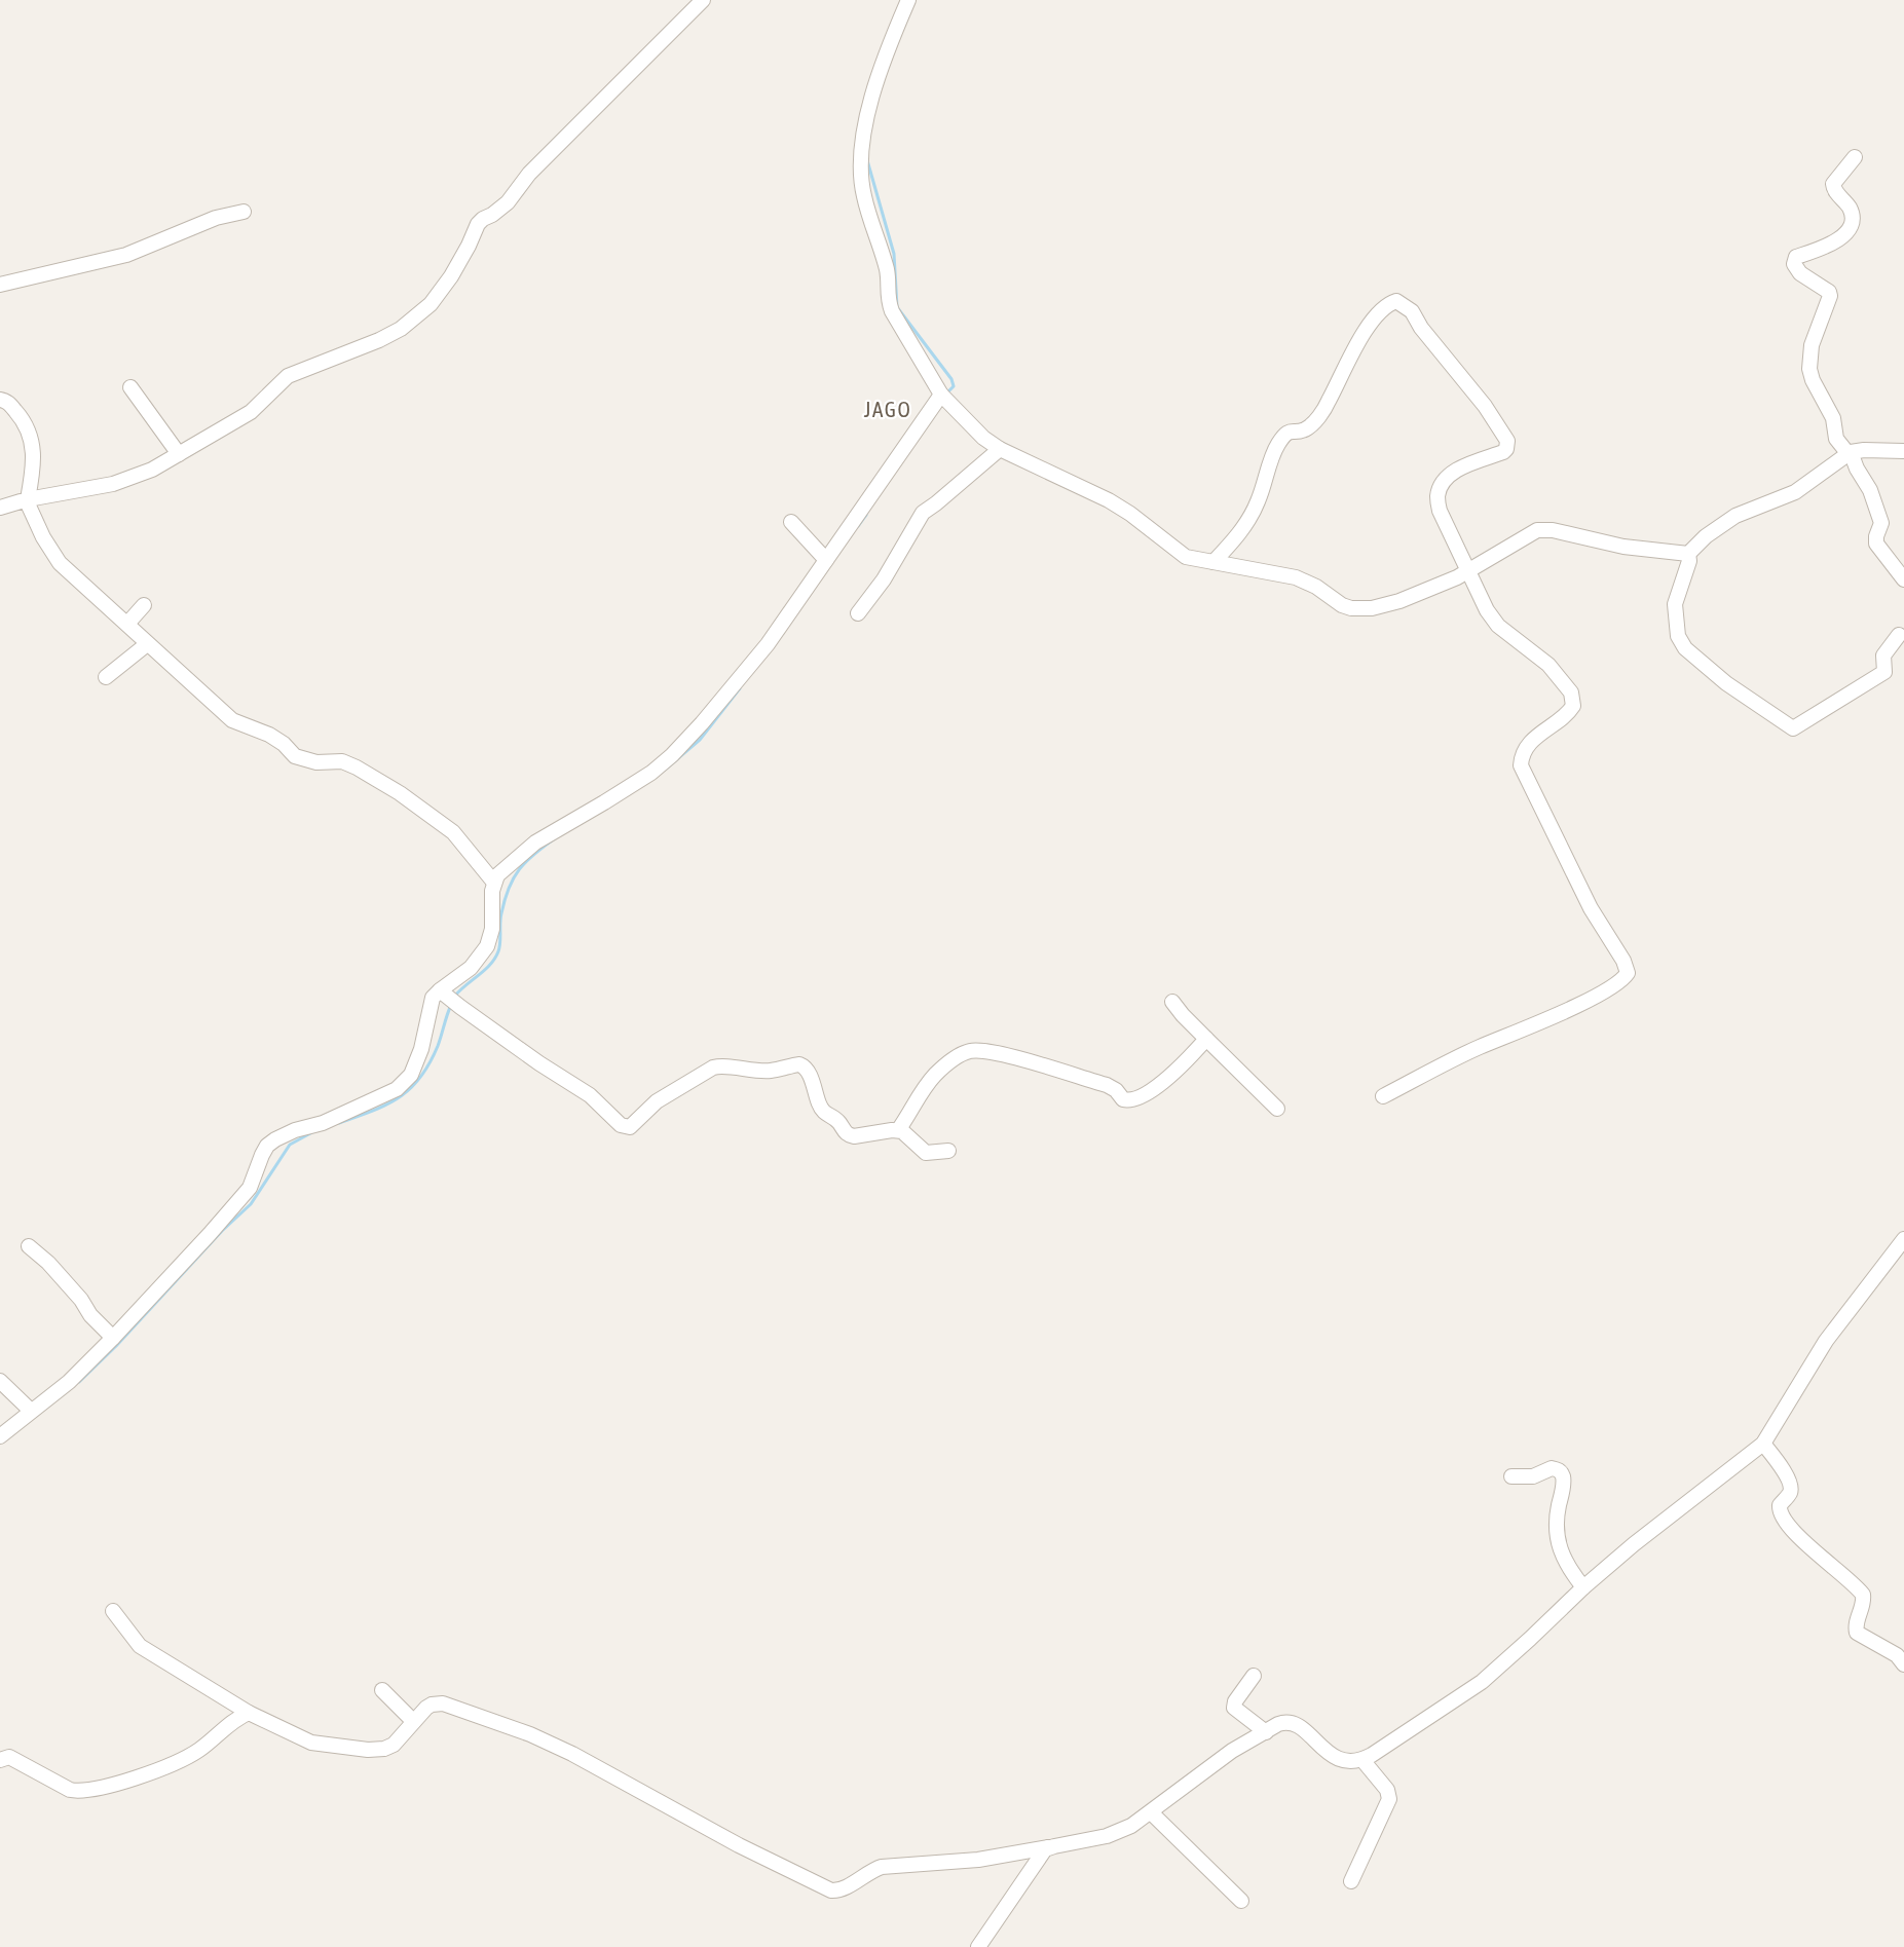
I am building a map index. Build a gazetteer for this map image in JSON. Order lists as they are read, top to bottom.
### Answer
{
  "districts": ["JAGO"]
}
